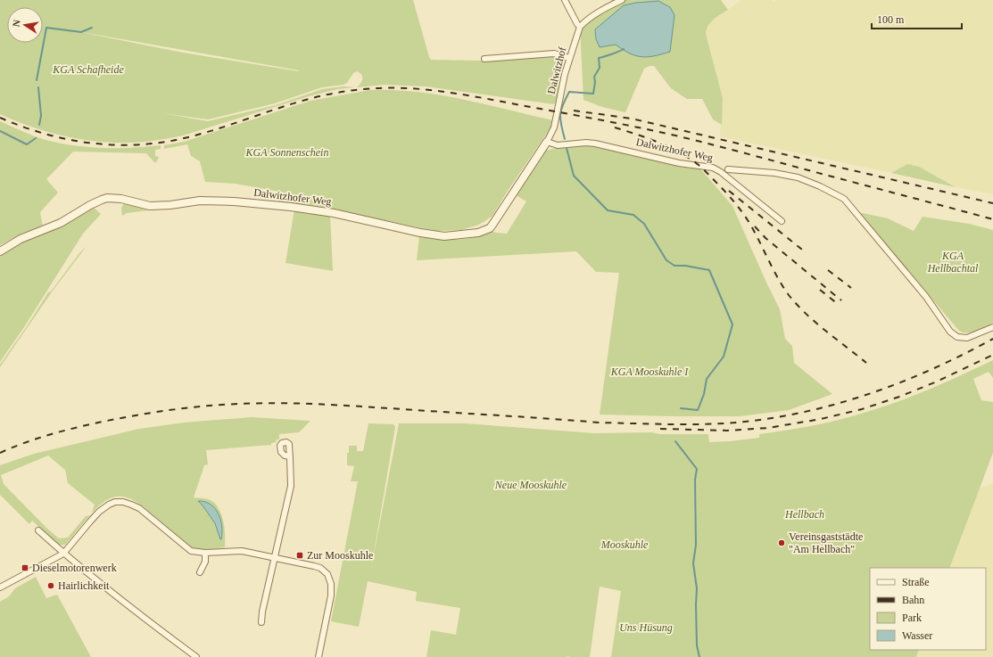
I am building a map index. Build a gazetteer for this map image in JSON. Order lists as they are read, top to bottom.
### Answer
{
  "streets": {
    "street": ["Dalwitzhof", "Dalwitzhofer Weg"]
  },
  "crossings": [
    ["Dalwitzhof", "Dalwitzhofer Weg"]
  ],
  "parks": [
    "KGA Schafheide",
    "KGA Sonnenschein",
    "KGA Hellbachtal",
    "KGA Mooskuhle I",
    "Neue Mooskuhle",
    "Hellbach",
    "Mooskuhle",
    "Uns Hüsung"
  ],
  "places": {
    "other": ["Vereinsgaststädte \"Am Hellbach\"", "Hairlichkeit"],
    "transit": ["Zur Mooskuhle", "Dieselmotorenwerk"]
  },
  "legend": [
    "Straße",
    "Bahn",
    "Park",
    "Wasser"
  ],
  "scale_bar": "100 m",
  "north": "left"
}
